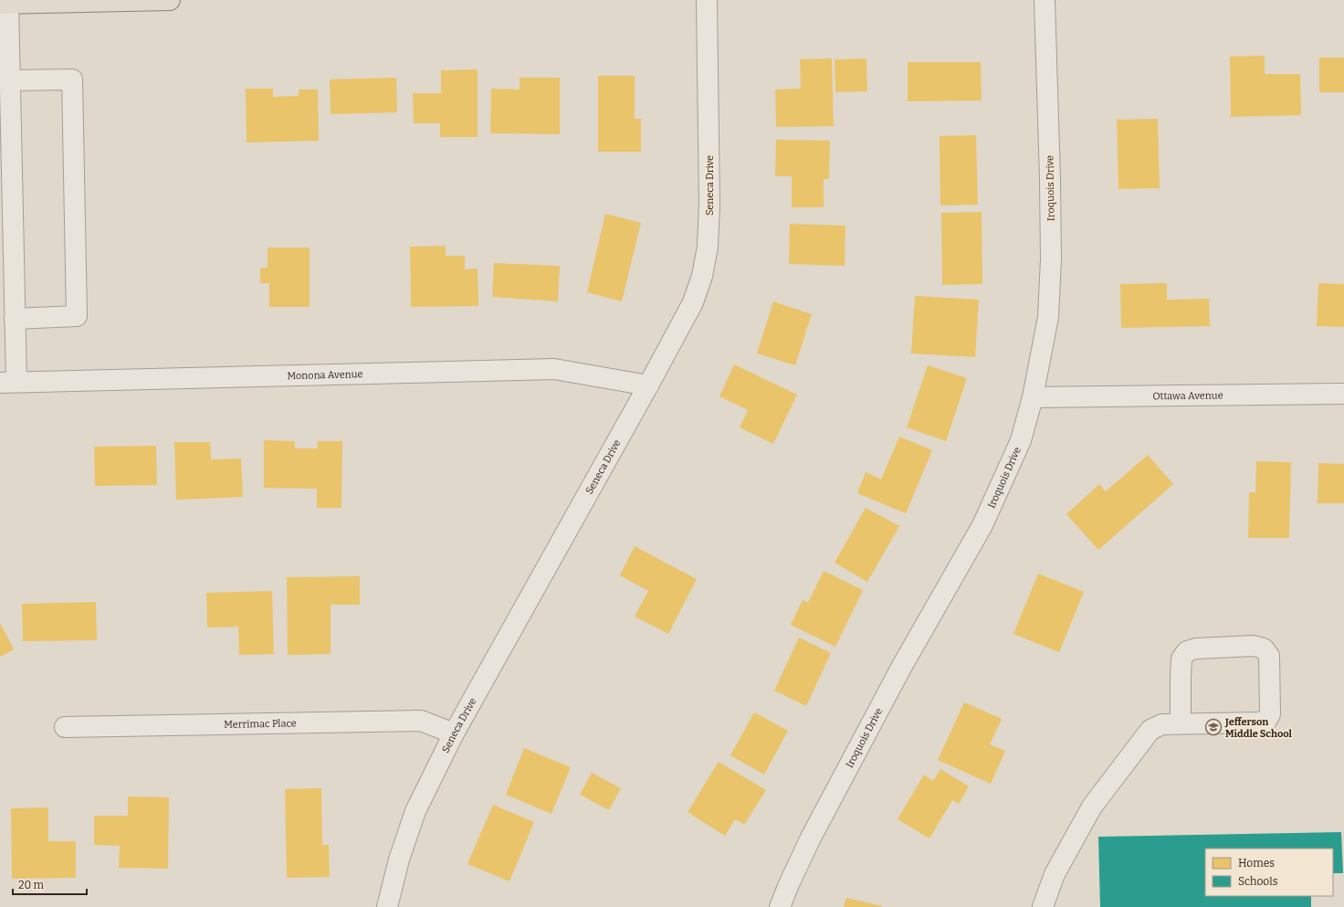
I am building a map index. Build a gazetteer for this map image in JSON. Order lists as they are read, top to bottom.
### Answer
{
  "streets": {
    "street": [
      "Seneca Drive",
      "Iroquois Drive",
      "Monona Avenue",
      "Ottawa Avenue",
      "Merrimac Place"
    ]
  },
  "crossings": [
    ["Seneca Drive", "Monona Avenue"],
    ["Seneca Drive", "Merrimac Place"],
    ["Iroquois Drive", "Ottawa Avenue"]
  ],
  "places": {
    "school or university": ["Jefferson Middle School"]
  },
  "legend": ["Homes", "Schools"],
  "scale_bar": "20 m"
}
